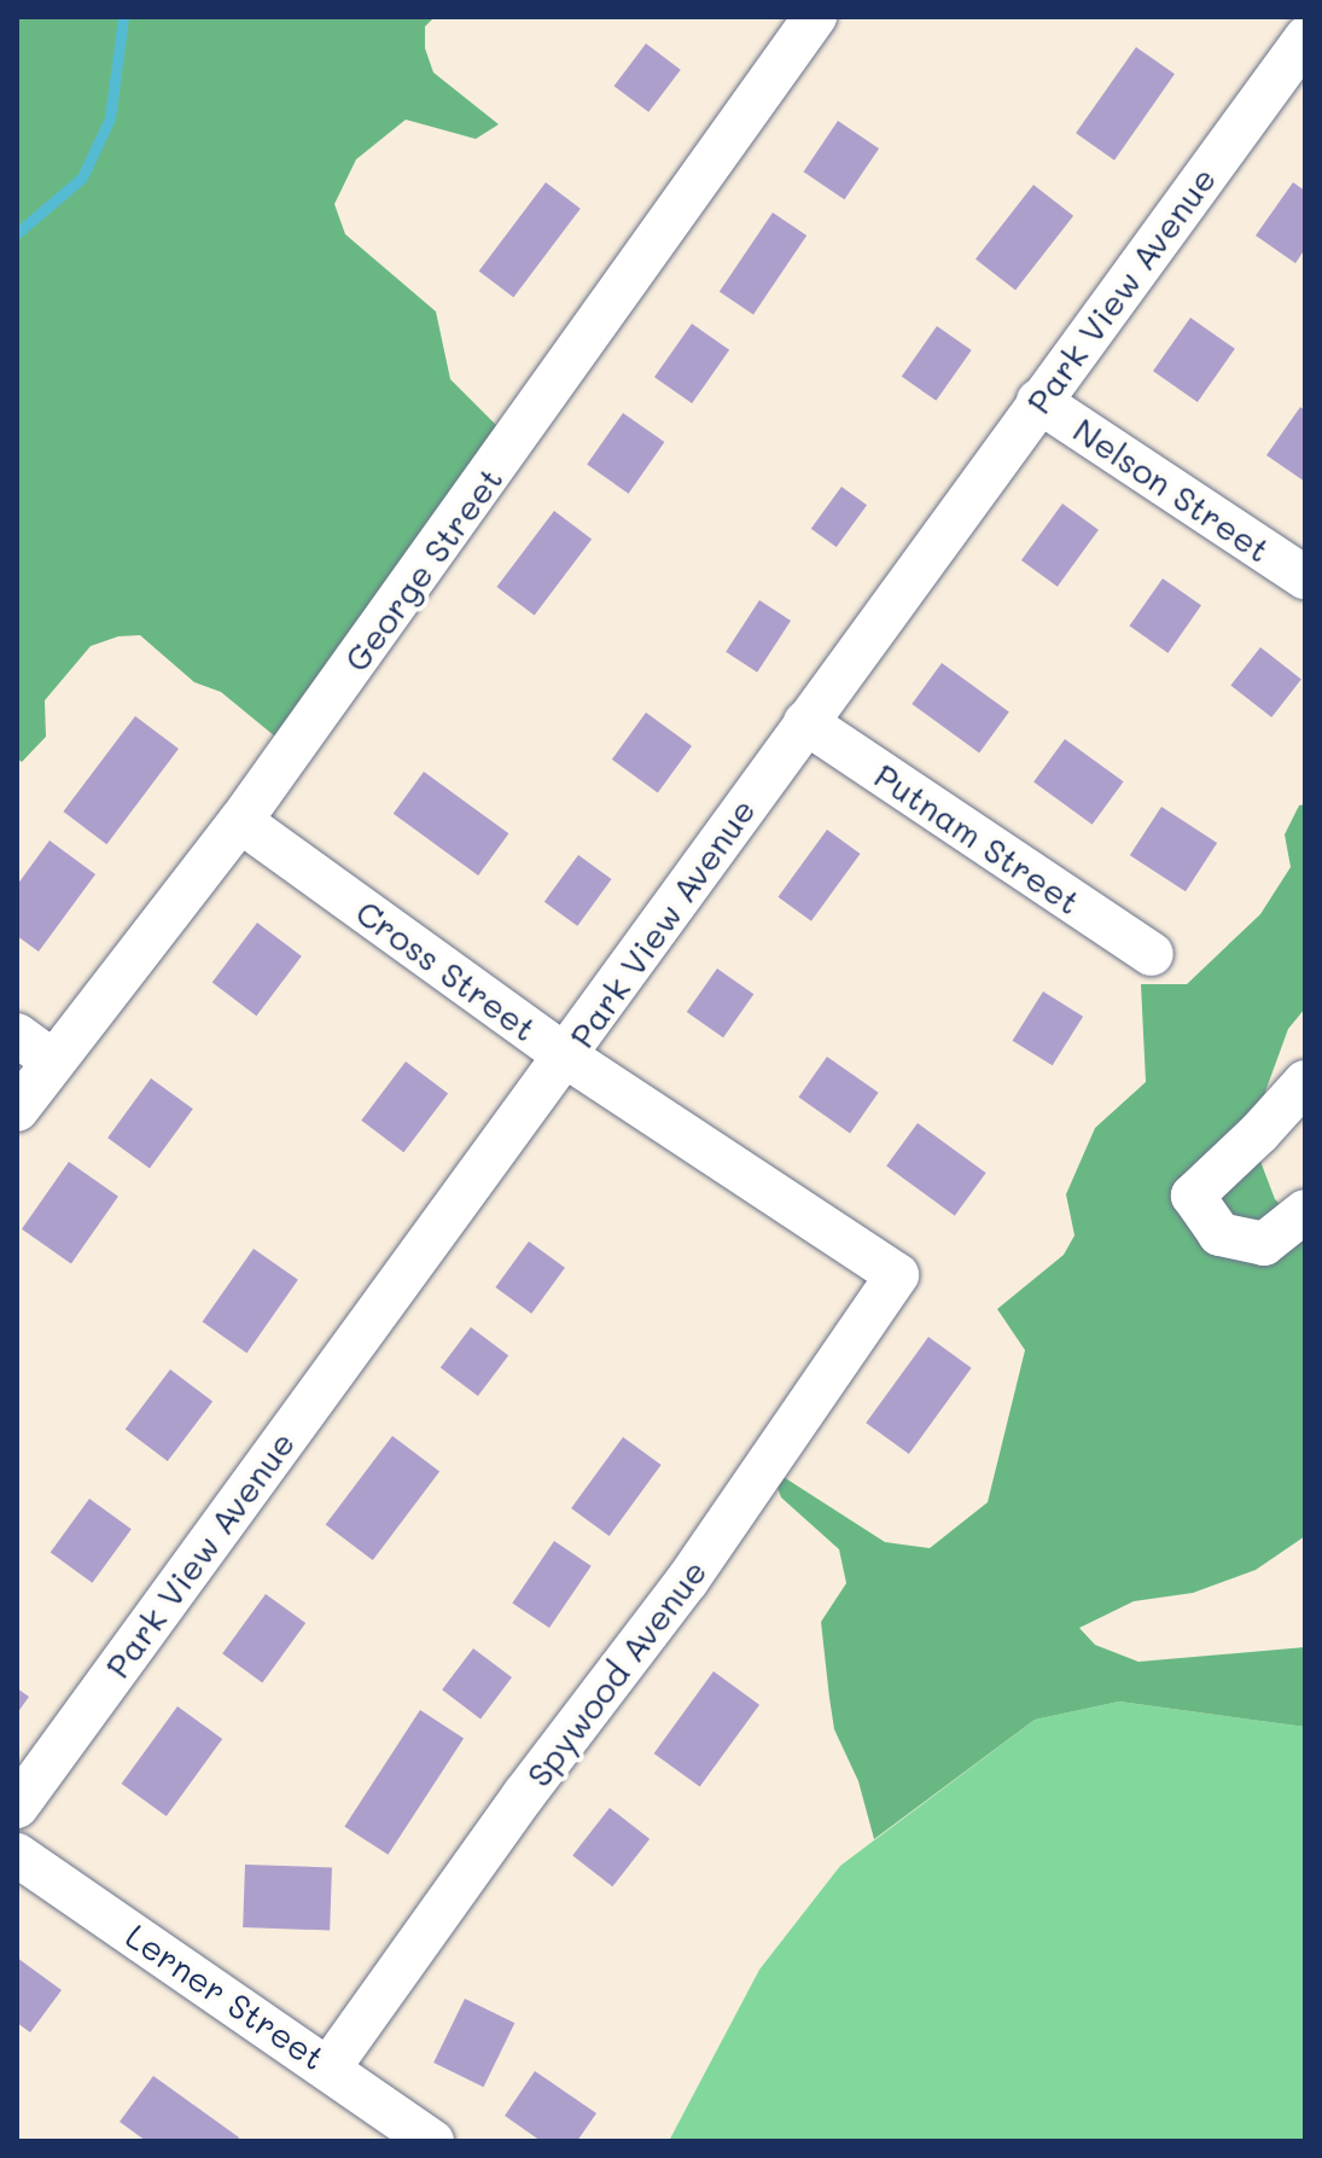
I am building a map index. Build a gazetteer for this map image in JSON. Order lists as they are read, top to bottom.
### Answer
{
  "streets": {
    "street": [
      "Park View Avenue",
      "Nelson Street",
      "George Street",
      "Putnam Street",
      "Cross Street",
      "Spywood Avenue",
      "Lerner Street"
    ]
  },
  "crossings": [
    ["Park View Avenue", "Nelson Street"],
    ["Park View Avenue", "Putnam Street"],
    ["Park View Avenue", "Cross Street"],
    ["George Street", "Cross Street"],
    ["Cross Street", "Spywood Avenue"],
    ["Spywood Avenue", "Lerner Street"]
  ]
}
